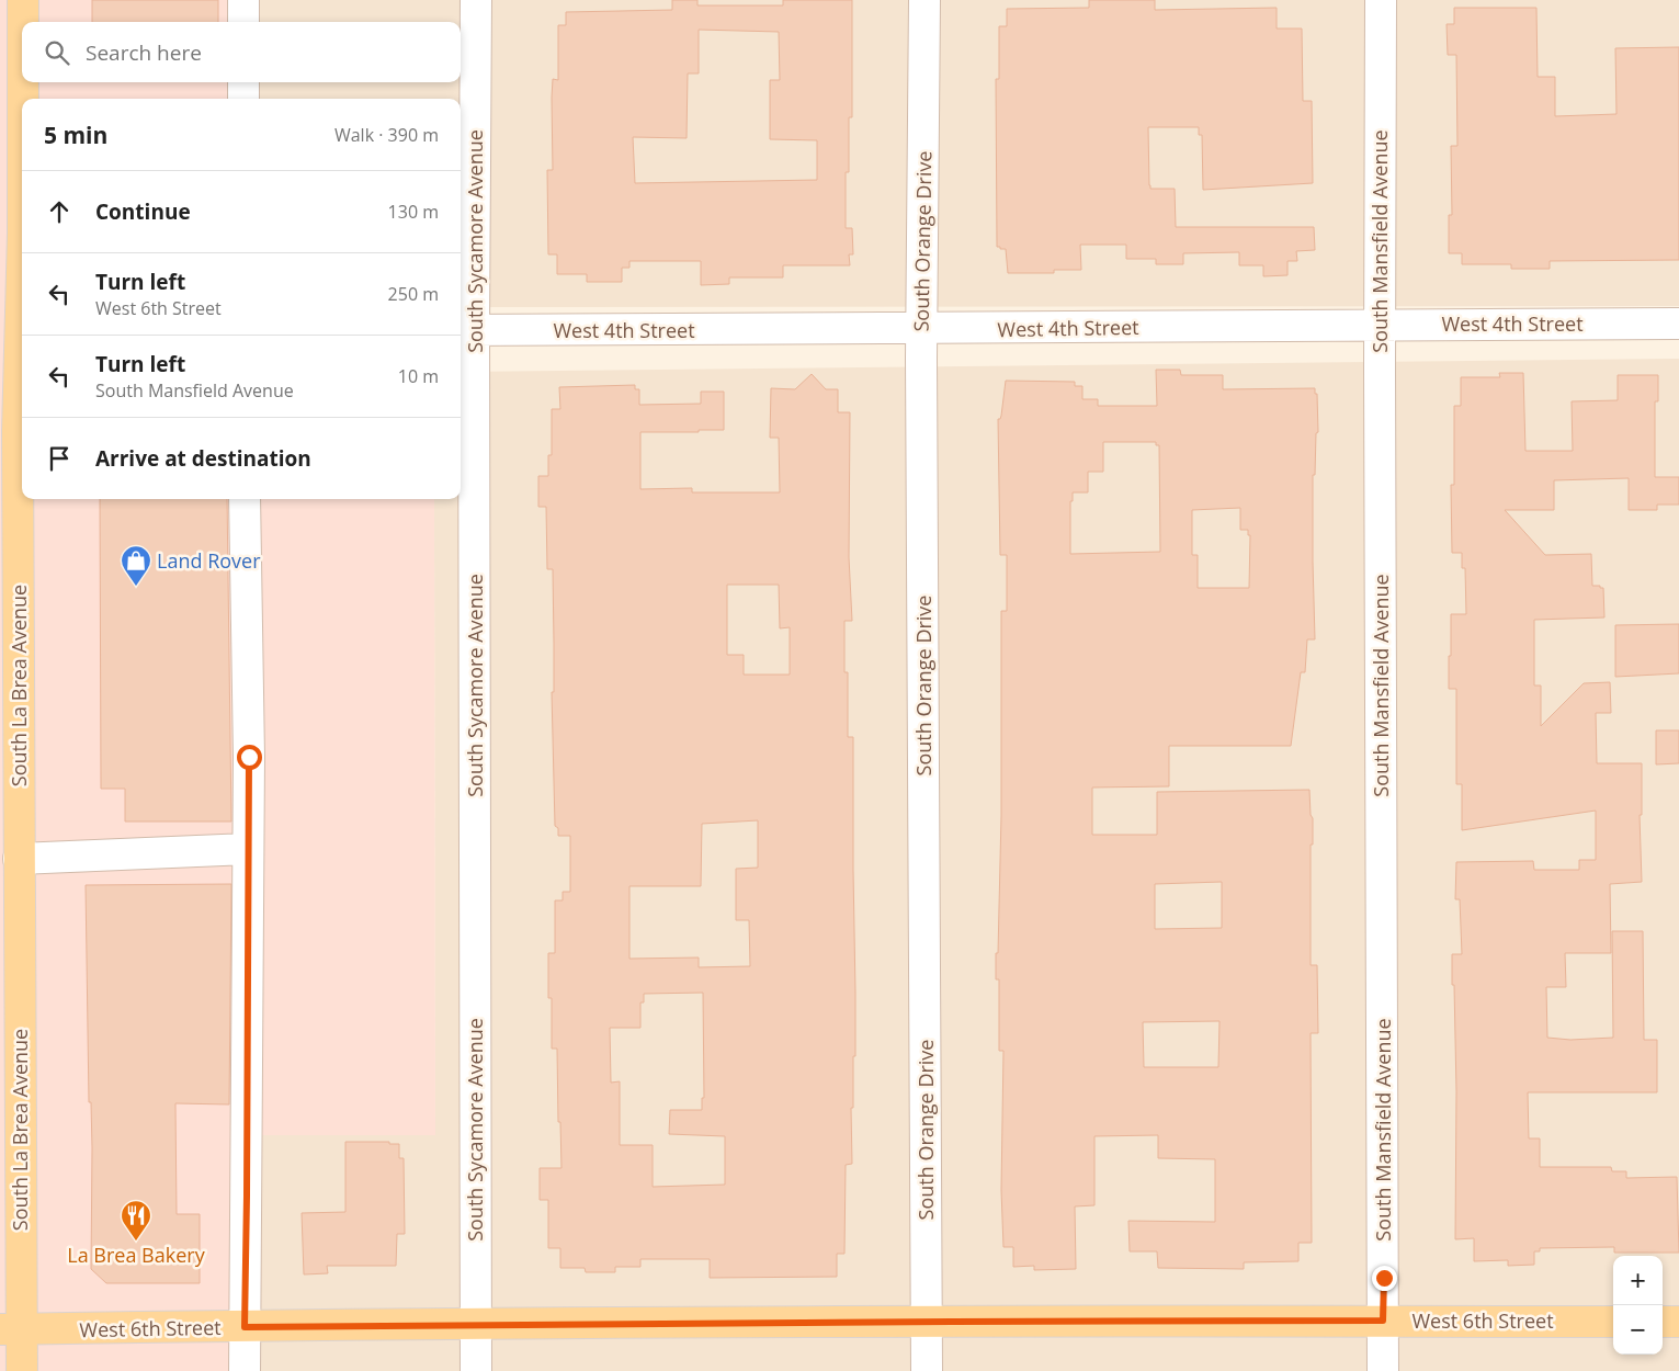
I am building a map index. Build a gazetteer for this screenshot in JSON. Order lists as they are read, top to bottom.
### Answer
{
  "streets": {
    "main road": ["South La Brea Avenue", "West 6th Street"],
    "street": [
      "South Sycamore Avenue",
      "South Orange Drive",
      "South Mansfield Avenue",
      "West 4th Street"
    ]
  },
  "crossings": [
    ["South Sycamore Avenue", "West 4th Street"],
    ["South Sycamore Avenue", "West 6th Street"],
    ["South Orange Drive", "West 4th Street"],
    ["South Orange Drive", "West 6th Street"],
    ["South Mansfield Avenue", "West 4th Street"],
    ["South Mansfield Avenue", "West 6th Street"],
    ["South La Brea Avenue", "West 6th Street"]
  ],
  "places": {
    "shop": ["Land Rover"],
    "restaurant": ["La Brea Bakery"]
  },
  "page": {
    "search": "Search here",
    "heading": ["5 min", "Walk · 390 m"],
    "list": [
      ["Continue", "130 m"],
      ["Turn left", "West 6th Street", "250 m"],
      ["Turn left", "South Mansfield Avenue", "10 m"],
      "Arrive at destination"
    ],
    "map_buttons": ["+", "−"]
  }
}
